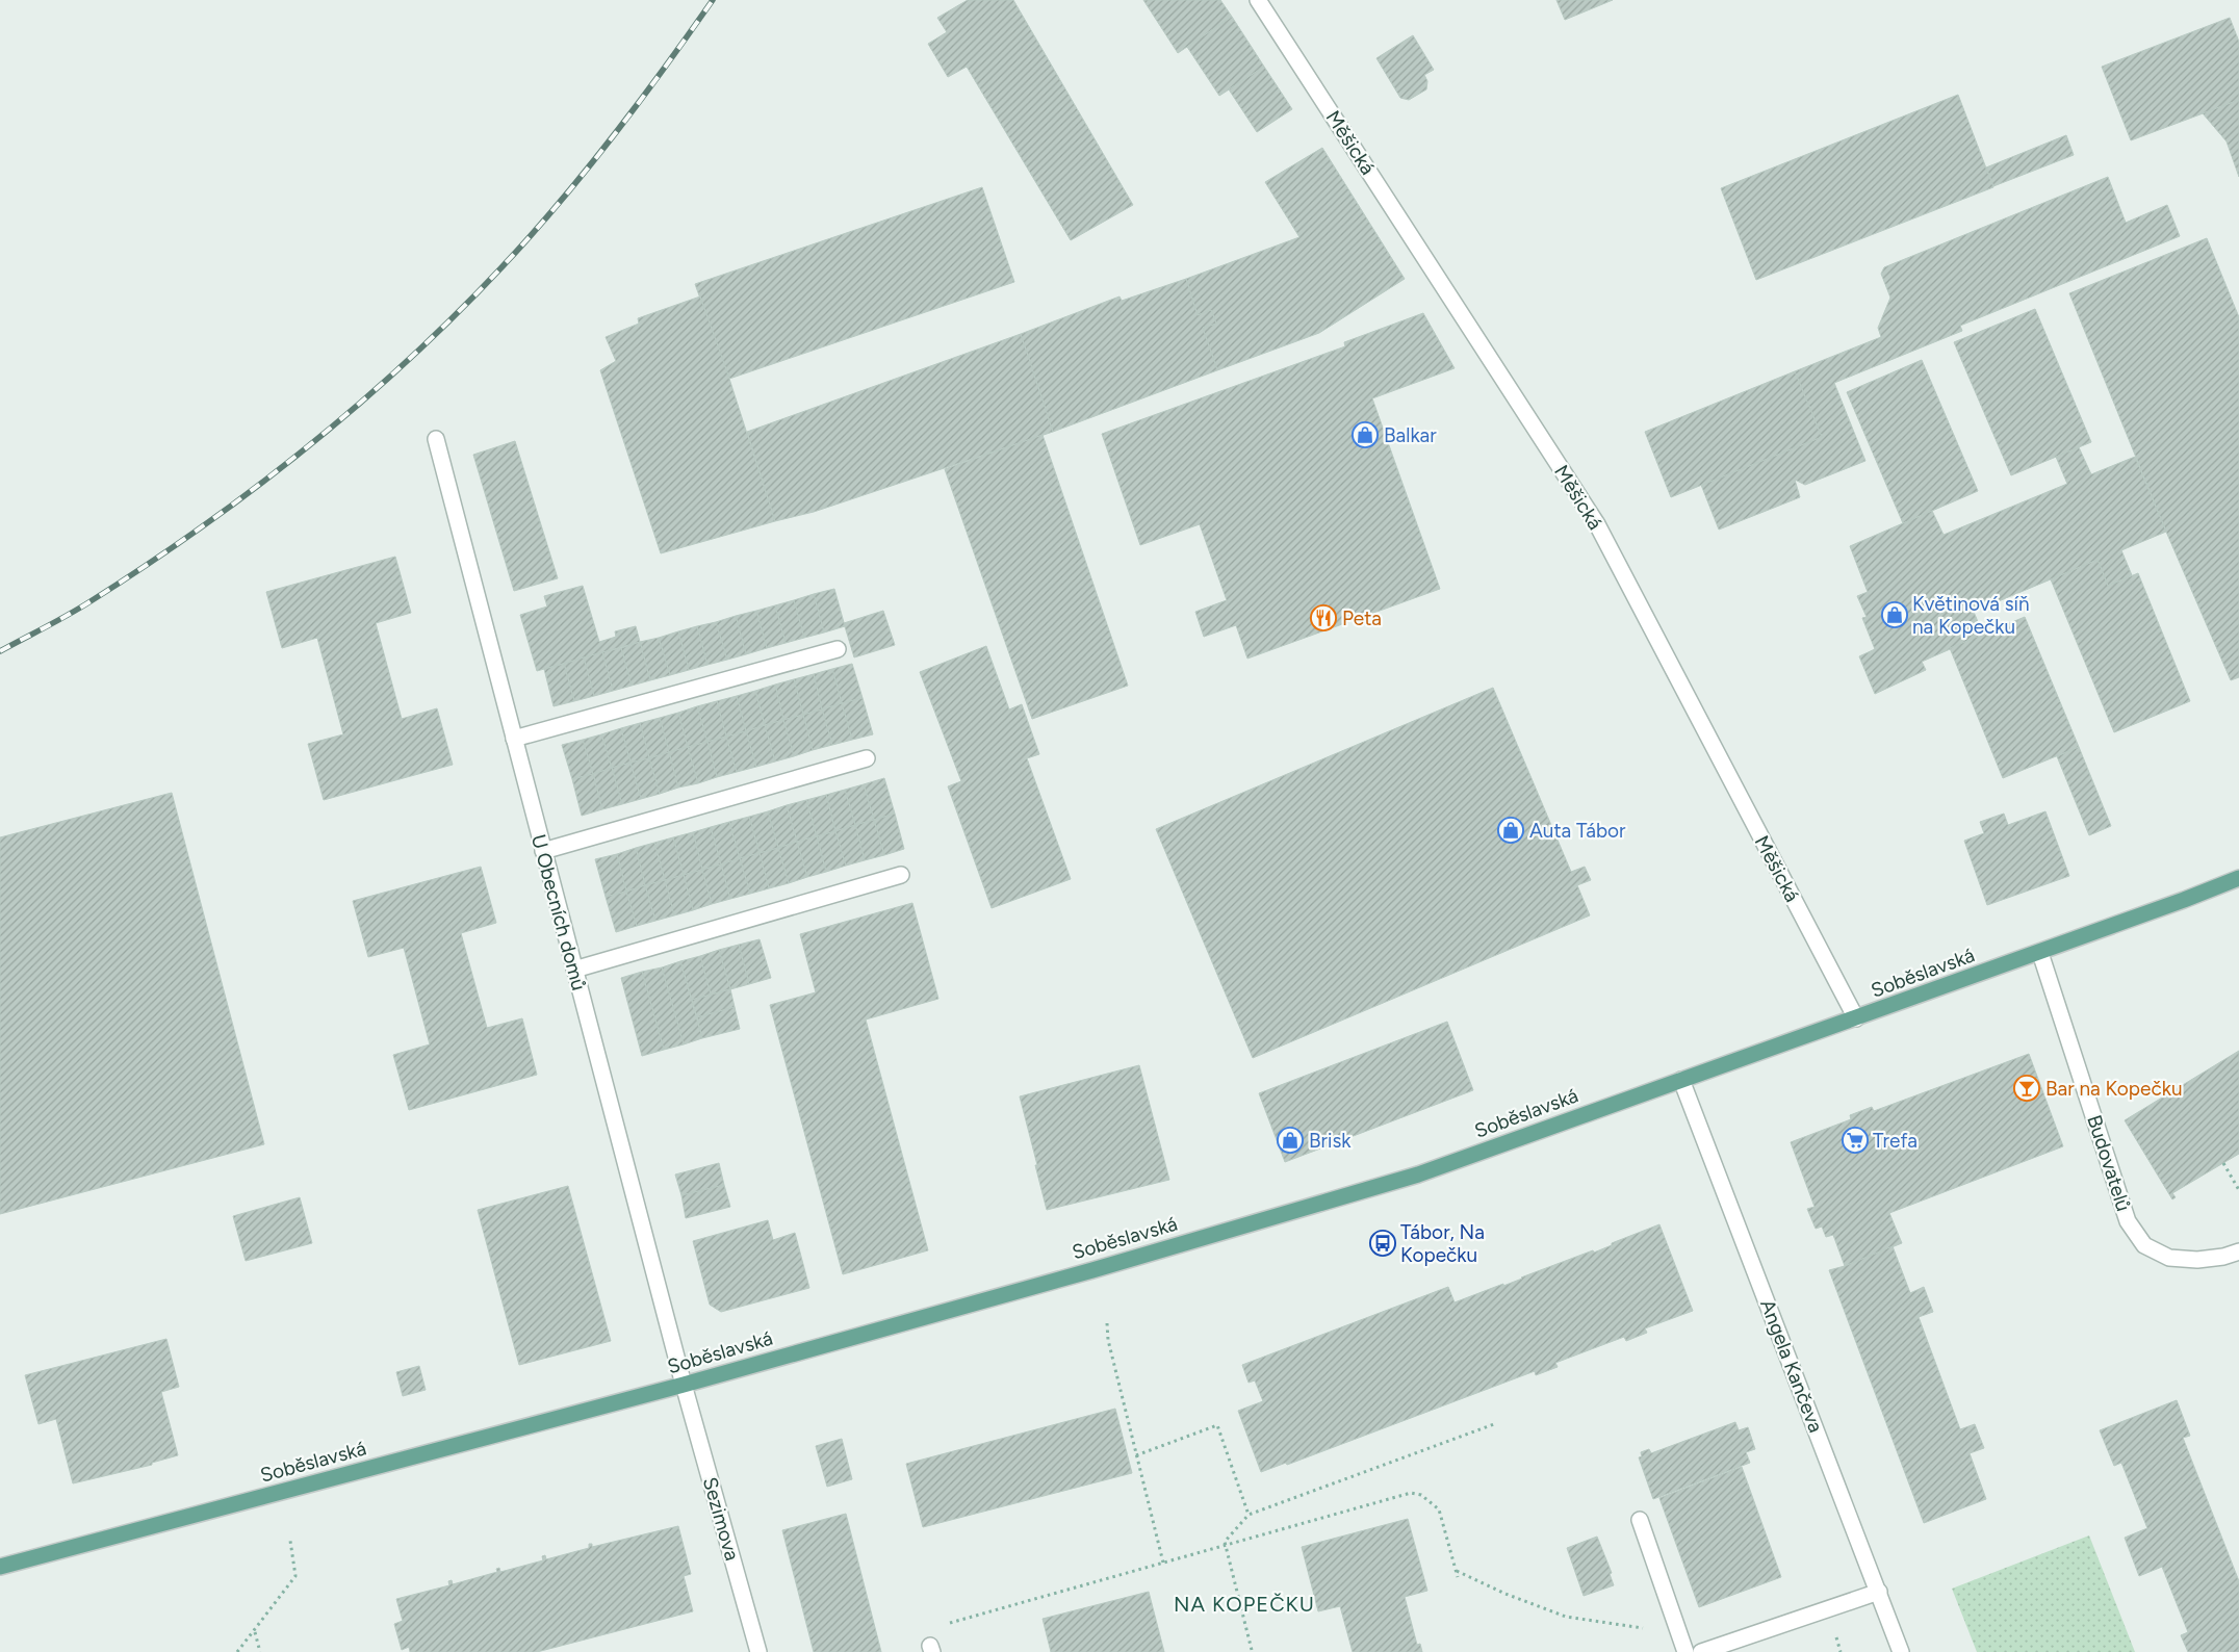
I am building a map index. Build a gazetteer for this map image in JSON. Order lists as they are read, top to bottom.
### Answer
{
  "streets": {
    "main road": ["Soběslavská"],
    "street": [
      "Měšická",
      "U Obecních domů",
      "Budovatelů",
      "Angela Kančeva",
      "Sezimova"
    ]
  },
  "crossings": [
    ["Měšická", "Soběslavská"],
    ["U Obecních domů", "Soběslavská"],
    ["U Obecních domů", "Sezimova"],
    ["Soběslavská", "Budovatelů"],
    ["Soběslavská", "Angela Kančeva"],
    ["Soběslavská", "Sezimova"]
  ],
  "districts": ["NA KOPEČKU"],
  "places": {
    "shop": [
      "Balkar",
      "Květinová síň na Kopečku",
      "Auta Tábor",
      "Brisk"
    ],
    "restaurant": ["Peta"],
    "bar": ["Bar na Kopečku"],
    "supermarket": ["Trefa"],
    "bus stop": ["Tábor, Na Kopečku"]
  }
}
